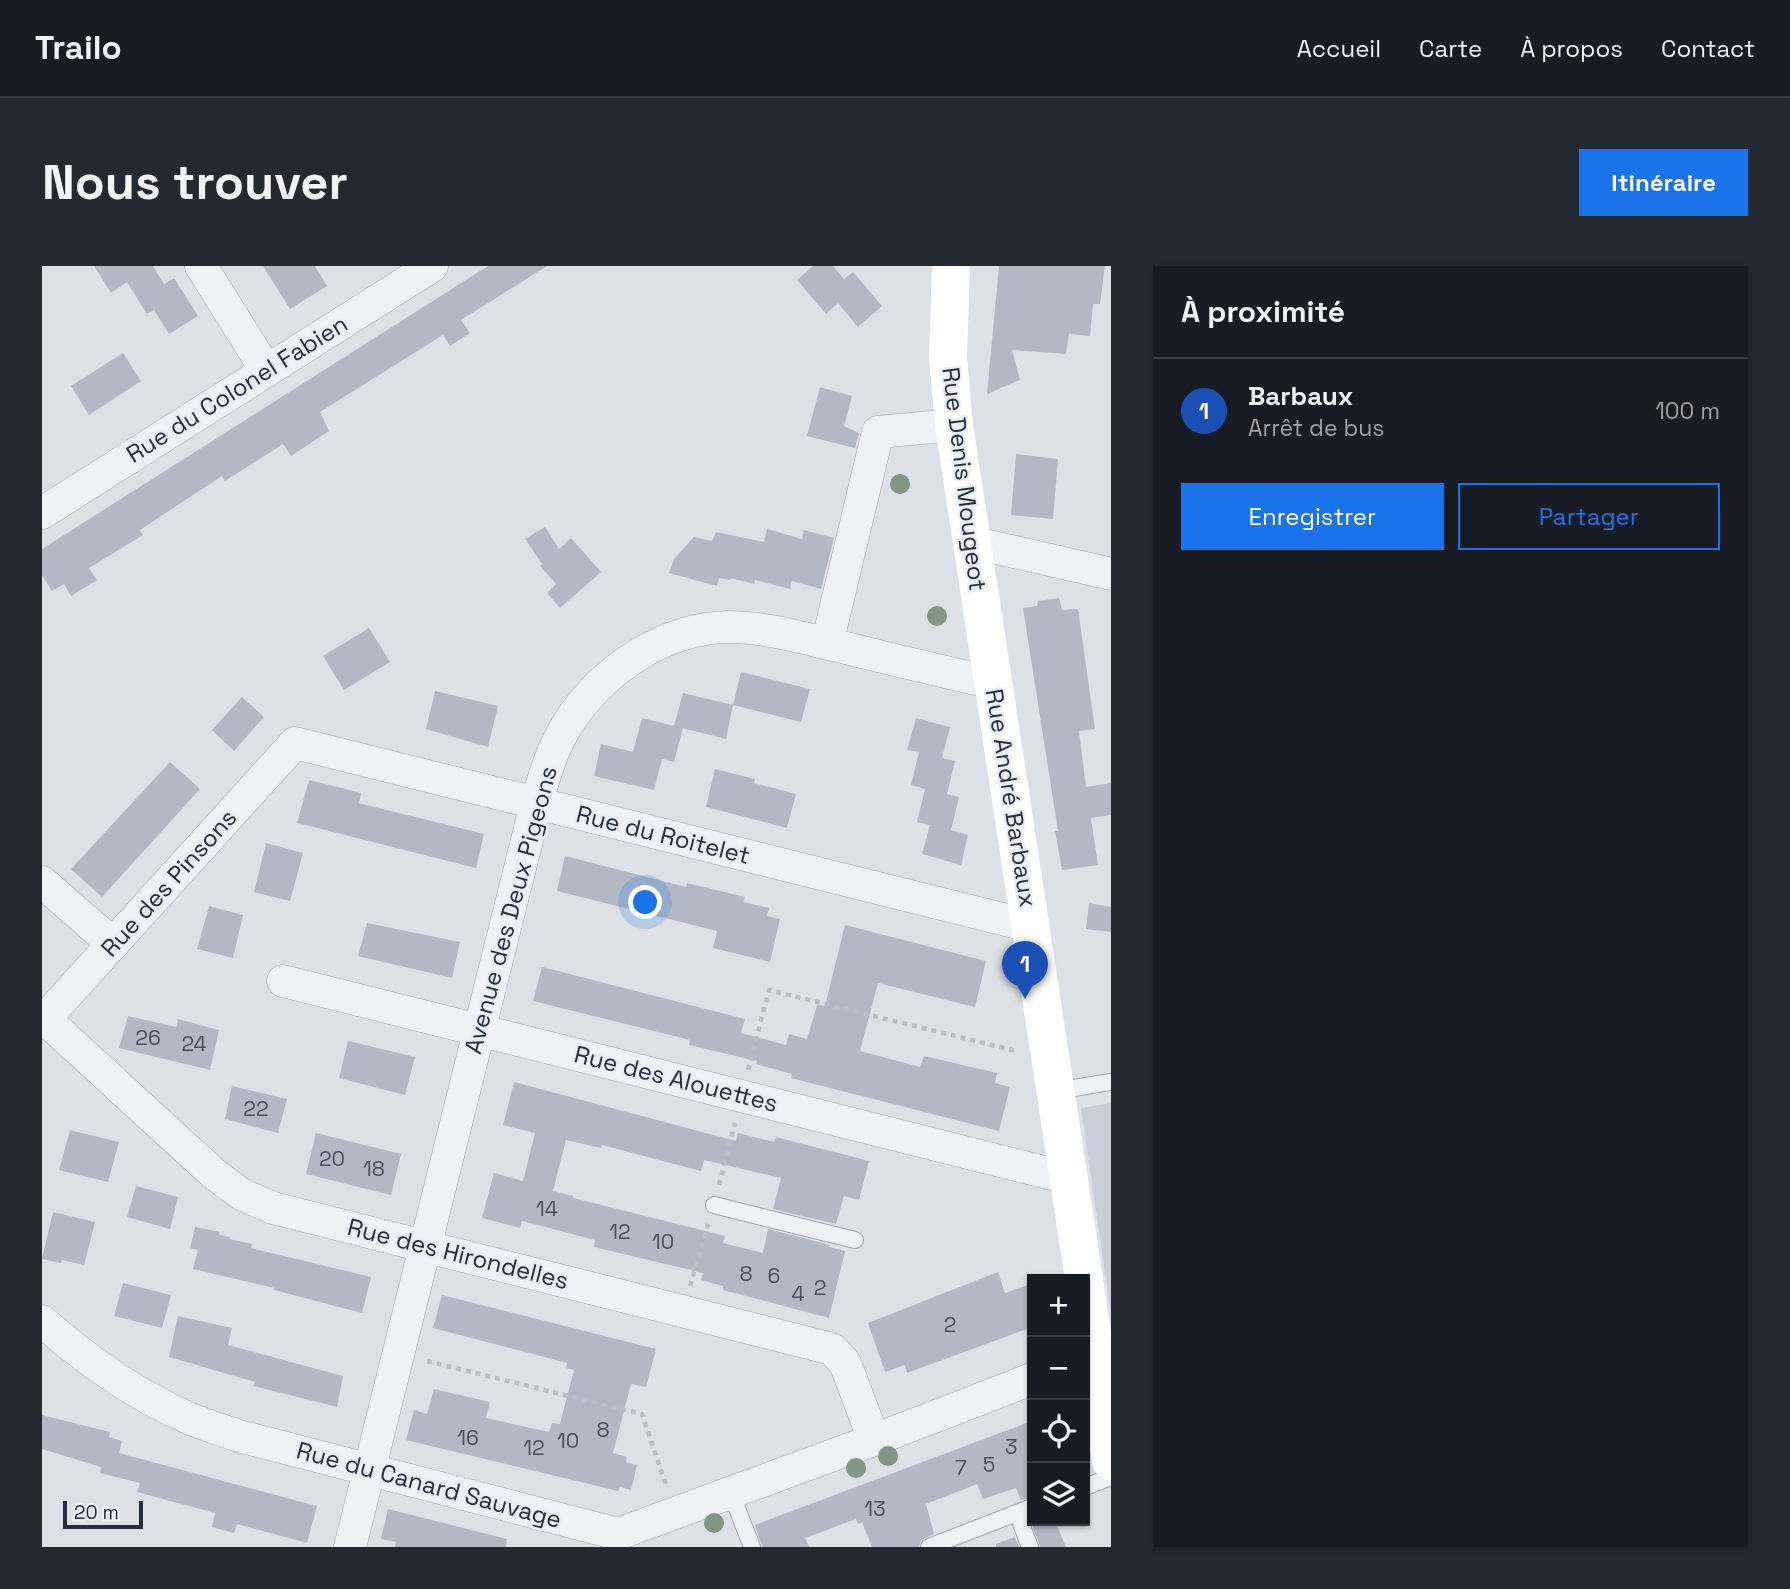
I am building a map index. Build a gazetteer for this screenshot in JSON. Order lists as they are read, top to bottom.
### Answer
{
  "streets": {
    "street": [
      "Rue du Colonel Fabien",
      "Rue Denis Mougeot",
      "Rue André Barbaux",
      "Rue du Roitelet",
      "Rue des Pinsons",
      "Avenue des Deux Pigeons",
      "Rue des Alouettes",
      "Rue des Hirondelles",
      "Rue du Canard Sauvage"
    ]
  },
  "crossings": [
    ["Rue Denis Mougeot", "Rue André Barbaux"],
    ["Rue André Barbaux", "Rue du Roitelet"],
    ["Rue André Barbaux", "Avenue des Deux Pigeons"],
    ["Rue André Barbaux", "Rue des Alouettes"],
    ["Rue du Roitelet", "Rue des Pinsons"],
    ["Rue du Roitelet", "Avenue des Deux Pigeons"],
    ["Rue des Pinsons", "Rue des Hirondelles"],
    ["Avenue des Deux Pigeons", "Rue des Alouettes"],
    ["Avenue des Deux Pigeons", "Rue des Hirondelles"],
    ["Avenue des Deux Pigeons", "Rue du Canard Sauvage"],
    ["Rue des Hirondelles", "Rue du Canard Sauvage"]
  ],
  "house_numbers": [
    "26",
    "24",
    "22",
    "20",
    "18",
    "14",
    "12",
    "10",
    "8",
    "6",
    "2",
    "4",
    "2",
    "8",
    "16",
    "10",
    "3",
    "12",
    "5",
    "7",
    "13"
  ],
  "scale_bar": "20 m",
  "page": {
    "header": "Trailo",
    "nav": [
      "Accueil",
      "Carte",
      "À propos",
      "Contact"
    ],
    "buttons": [
      "Itinéraire",
      ["Enregistrer", "Partager"]
    ],
    "title": "Nous trouver",
    "heading": "À proximité",
    "list": [
      {
        "mark": "1",
        "name": "Barbaux",
        "note": "Arrêt de bus",
        "value": "100 m"
      }
    ],
    "pins": "1",
    "map_buttons": ["+", "−"],
    "scale": "20 m"
  }
}
